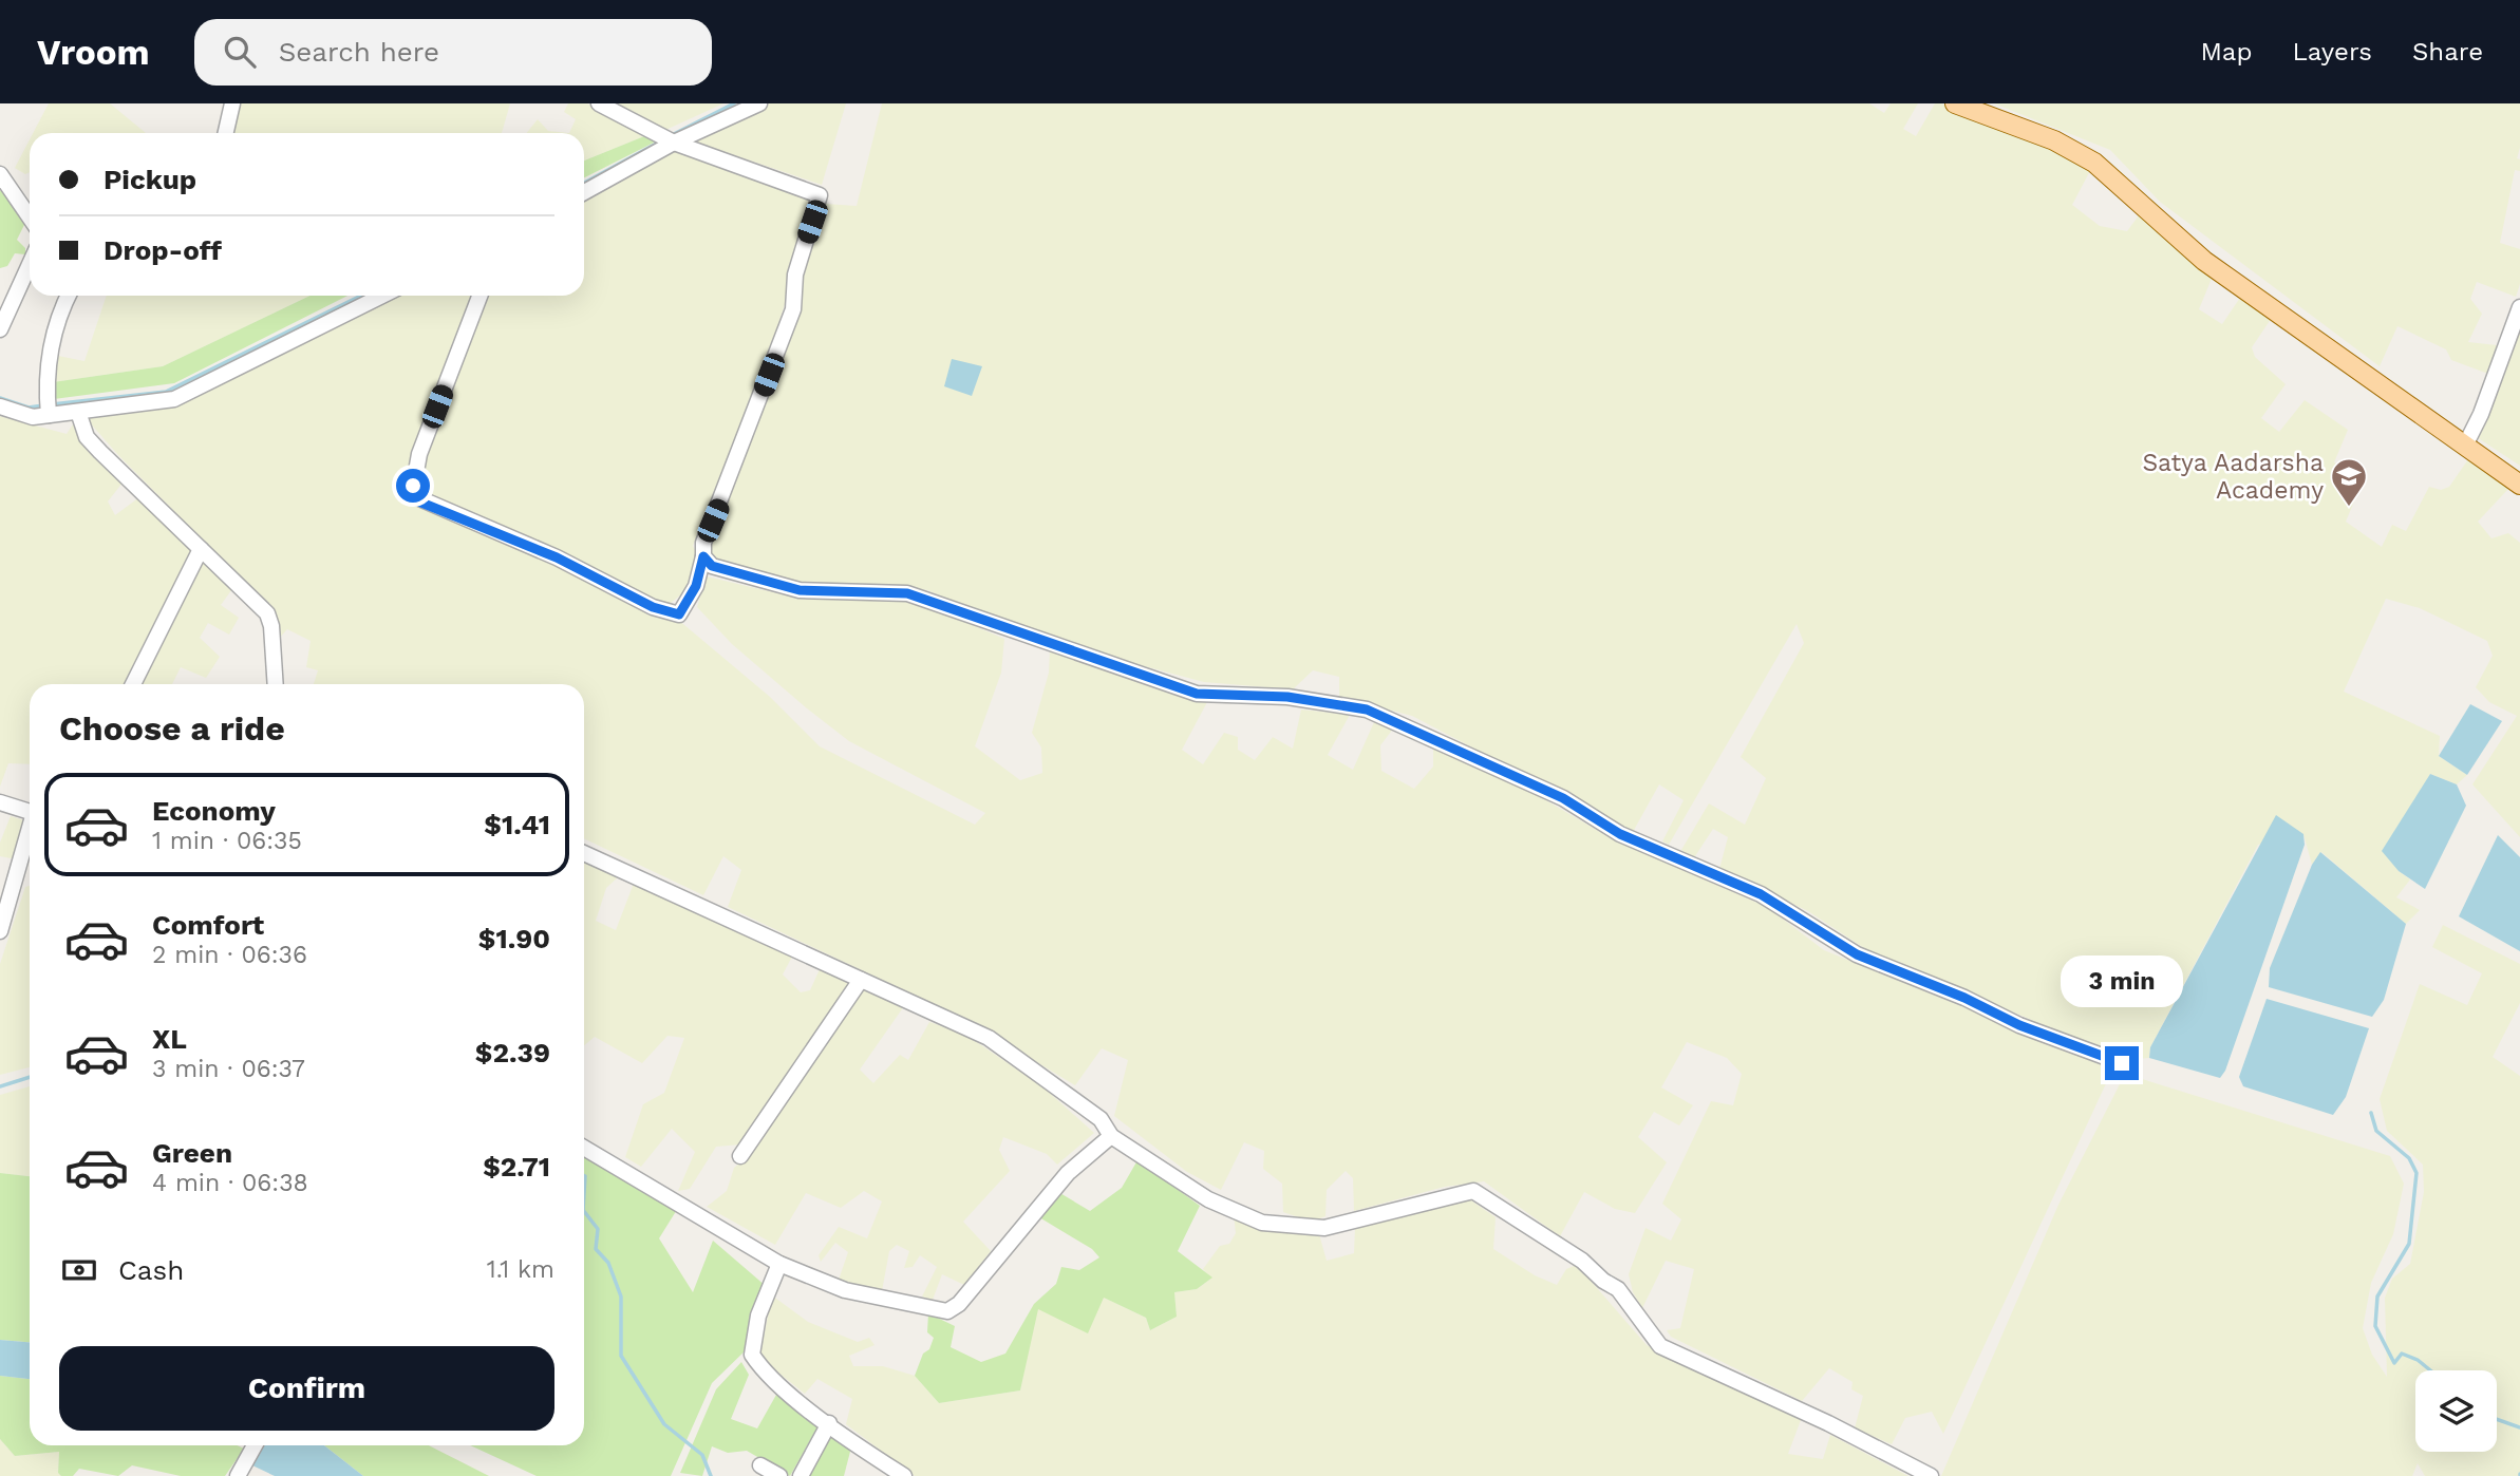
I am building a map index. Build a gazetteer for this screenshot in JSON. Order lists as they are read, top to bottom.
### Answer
{
  "places": {
    "school or university": ["Satya Aadarsha Academy"]
  },
  "page": {
    "header": "Vroom",
    "search": "Search here",
    "nav": ["Map", "Layers", "Share"],
    "banner": ["Pickup", "Drop-off"],
    "heading": "Choose a ride",
    "list": [
      {
        "name": "Economy",
        "note": "1 min · 06:35",
        "value": "$1.41"
      },
      {
        "name": "Comfort",
        "note": "2 min · 06:36",
        "value": "$1.90"
      },
      {
        "name": "XL",
        "note": "3 min · 06:37",
        "value": "$2.39"
      },
      {
        "name": "Green",
        "note": "4 min · 06:38",
        "value": "$2.71"
      }
    ],
    "bubble": "3 min",
    "pay": ["Cash", "1.1 km"],
    "buttons": "Confirm"
  }
}
